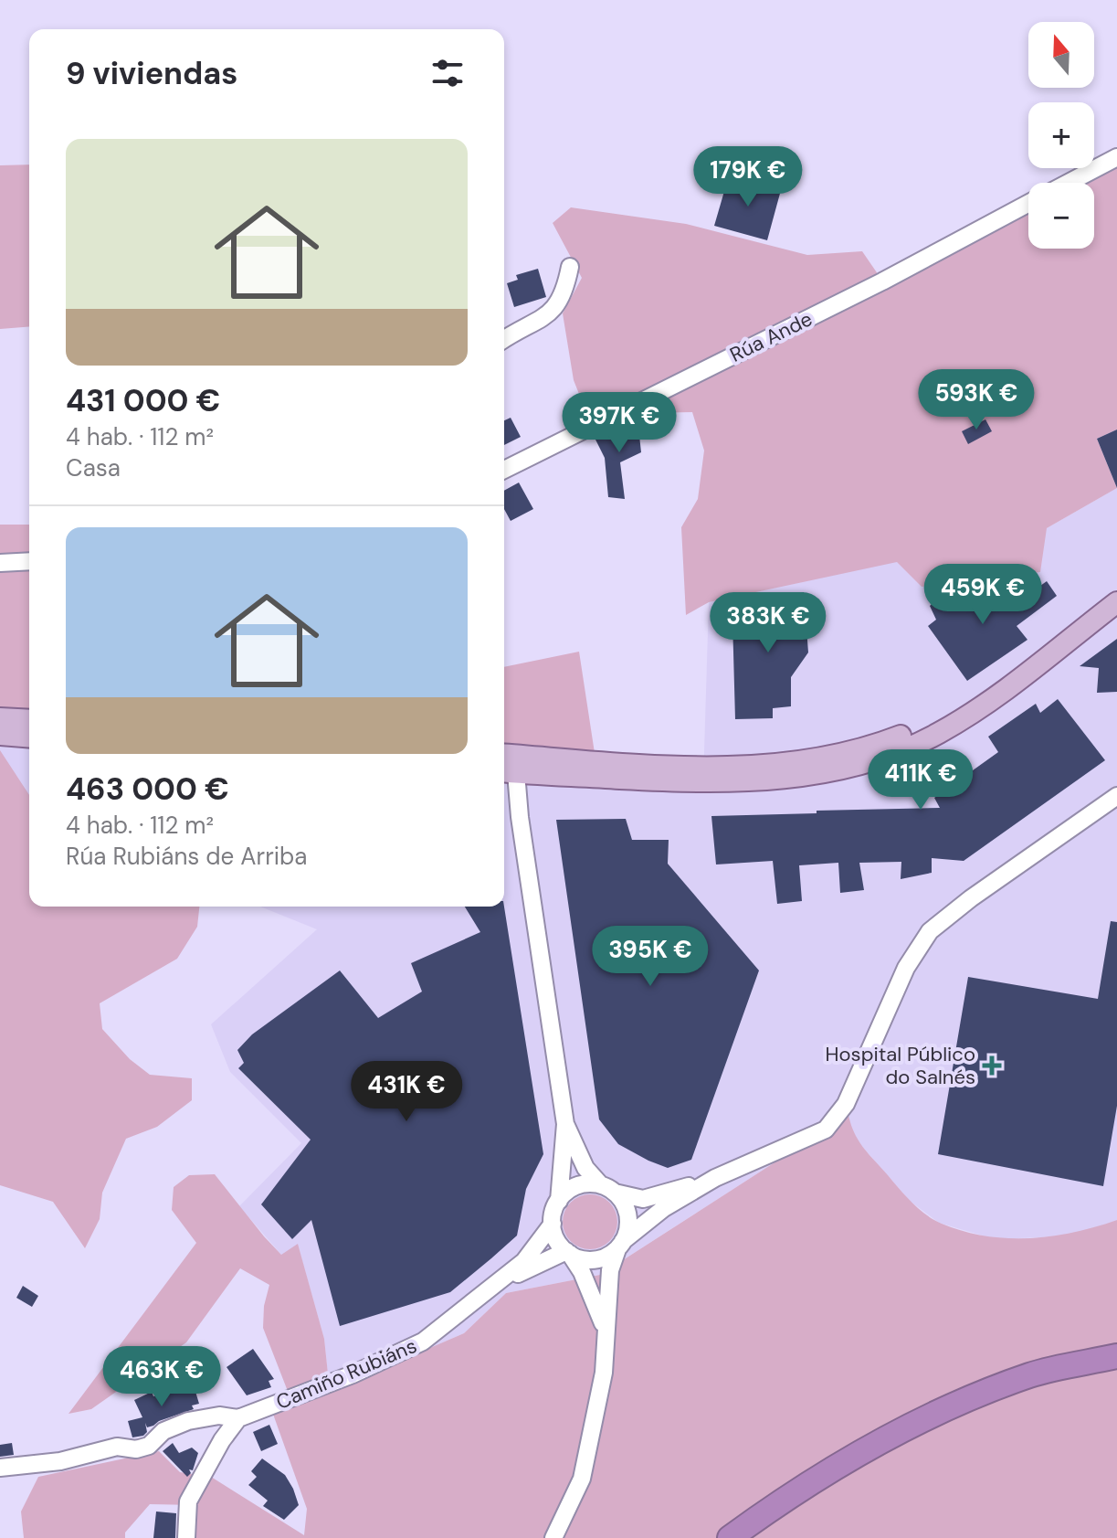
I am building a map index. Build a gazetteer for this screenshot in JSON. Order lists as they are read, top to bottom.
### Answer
{
  "streets": {
    "street": ["Rúa Ande", "Camiño Rubiáns"]
  },
  "places": {
    "health": ["Hospital Público do Salnés"]
  },
  "north": "top",
  "page": {
    "map_buttons": ["+", "−"],
    "heading": "9 viviendas",
    "list": [
      {
        "name": "431 000 €",
        "note": "4 hab. · 112 m² · Casa"
      },
      {
        "name": "463 000 €",
        "note": "4 hab. · 112 m² · Rúa Rubiáns de Arriba"
      }
    ],
    "price": [
      "179K €",
      "593K €",
      "397K €",
      "459K €",
      "383K €",
      "411K €",
      "395K €",
      "431K €",
      "463K €"
    ]
  }
}
